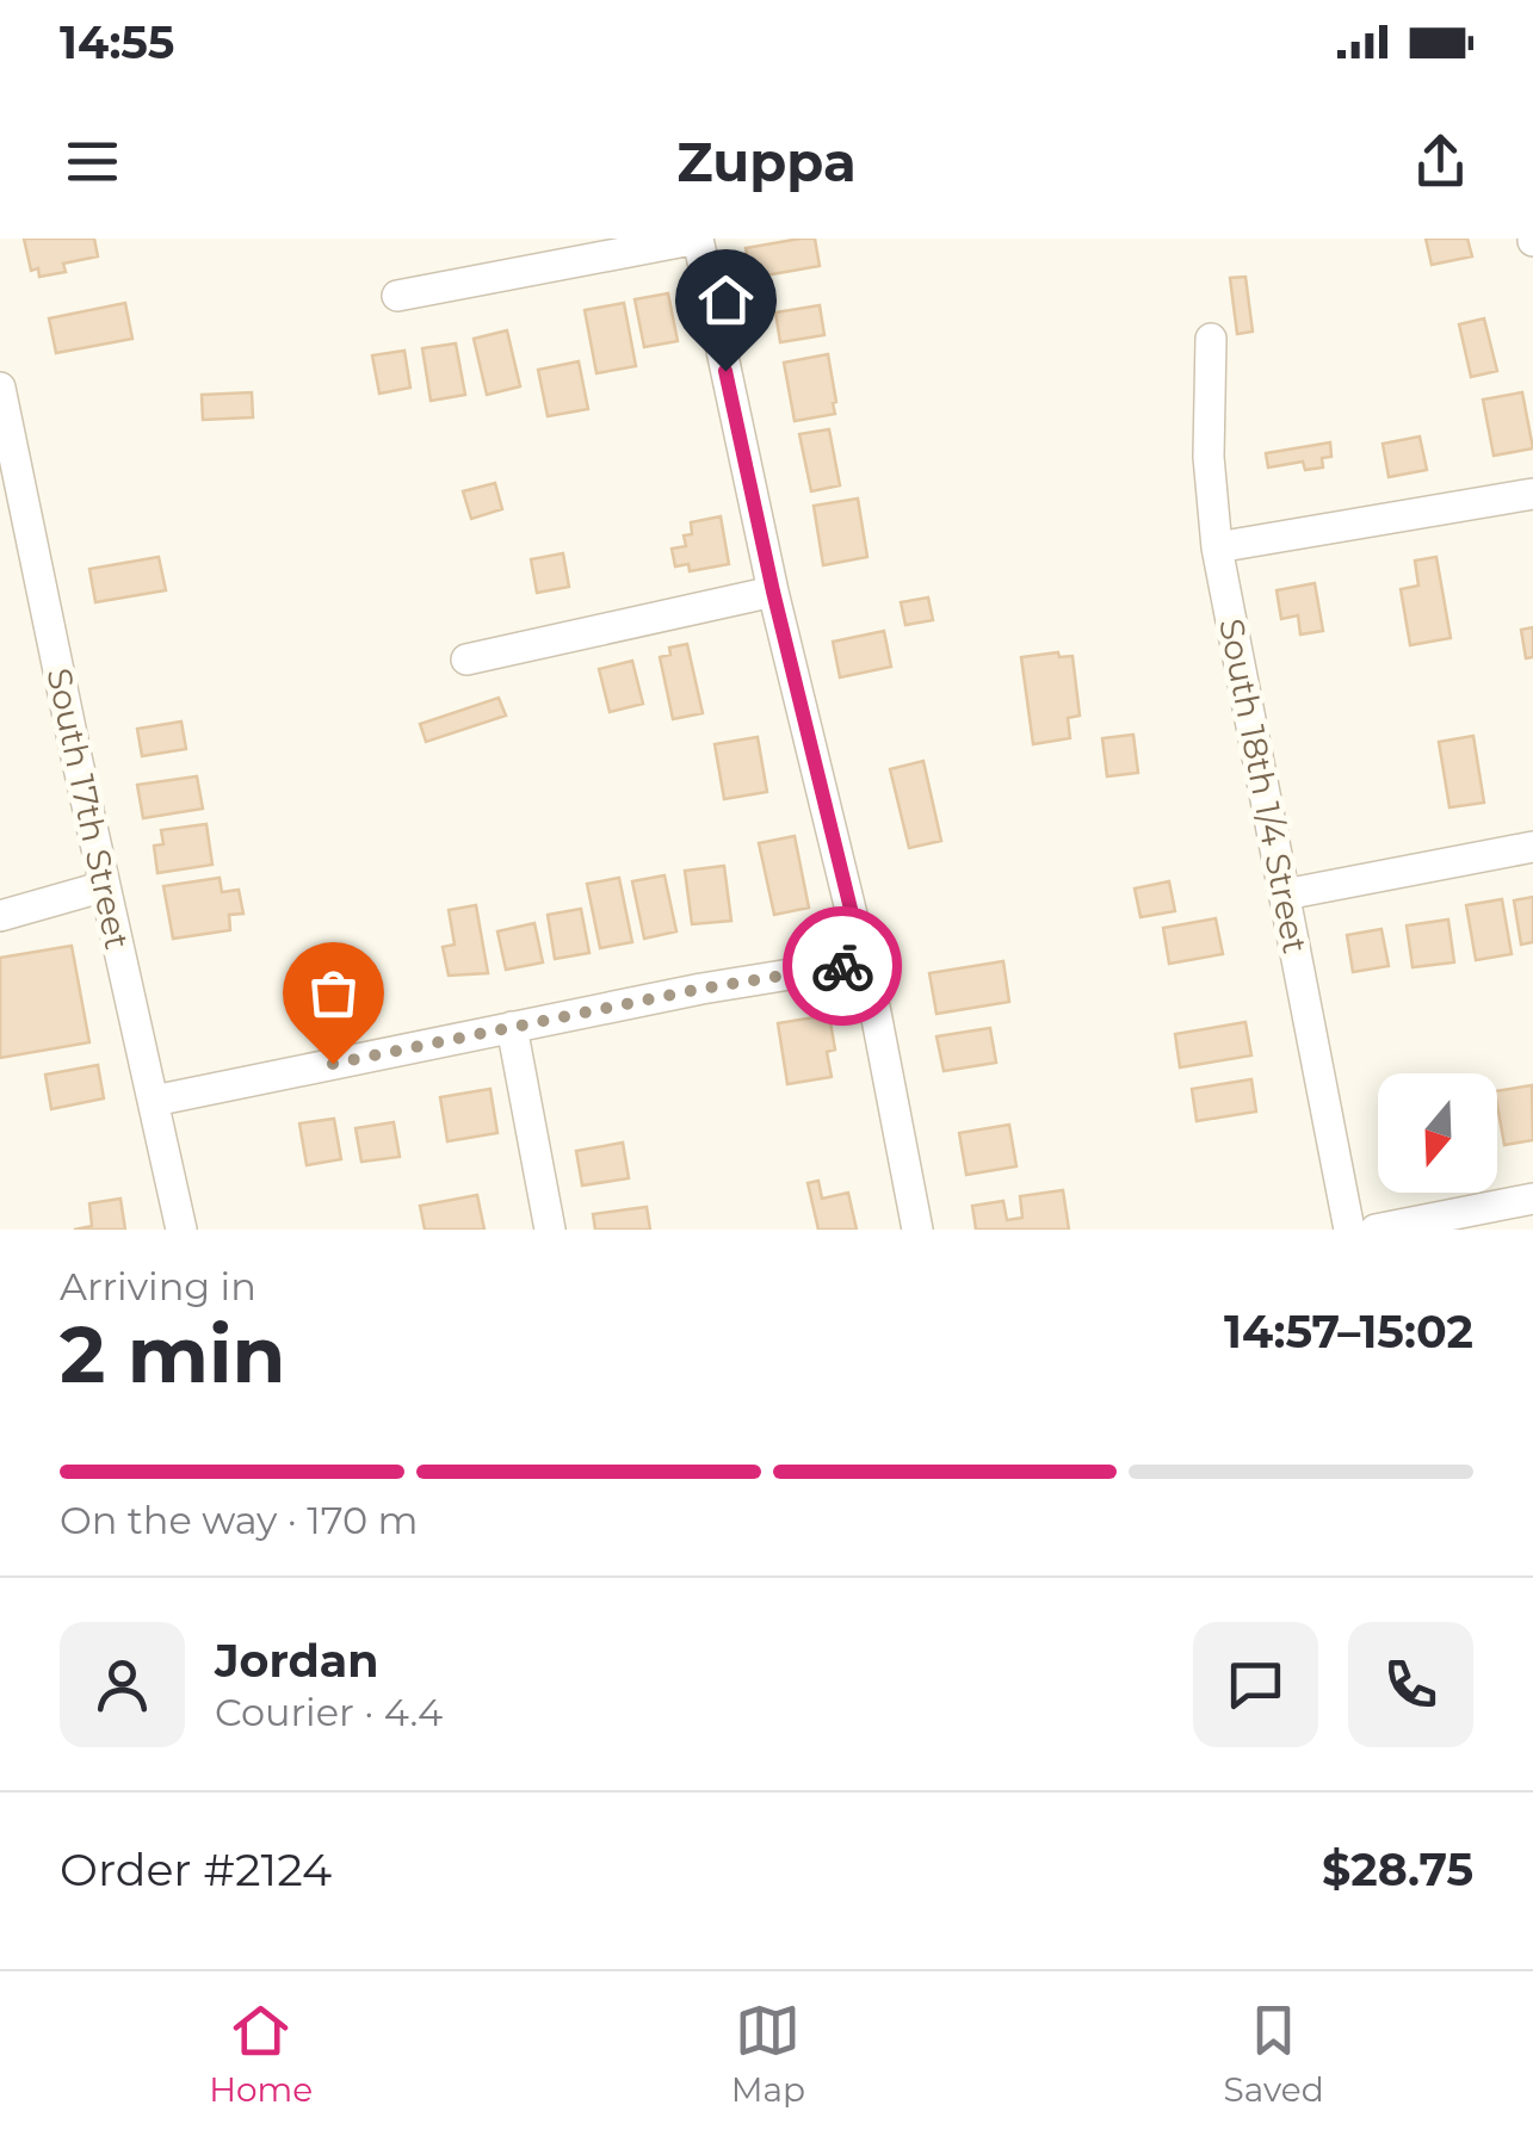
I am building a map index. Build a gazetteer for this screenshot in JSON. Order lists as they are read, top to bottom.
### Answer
{
  "streets": {
    "street": ["South 18th 1/4 Street", "South 17th Street"]
  },
  "north": "bottom",
  "page": {
    "status": "14:55",
    "header": "Zuppa",
    "heading": ["2 min", "Arriving in", "14:57–15:02"],
    "panel": [
      "Jordan",
      "Courier · 4.4",
      "Order #2124",
      "$28.75"
    ],
    "bar": "On the way · 170 m",
    "tabs": ["Home", "Map", "Saved"]
  }
}
